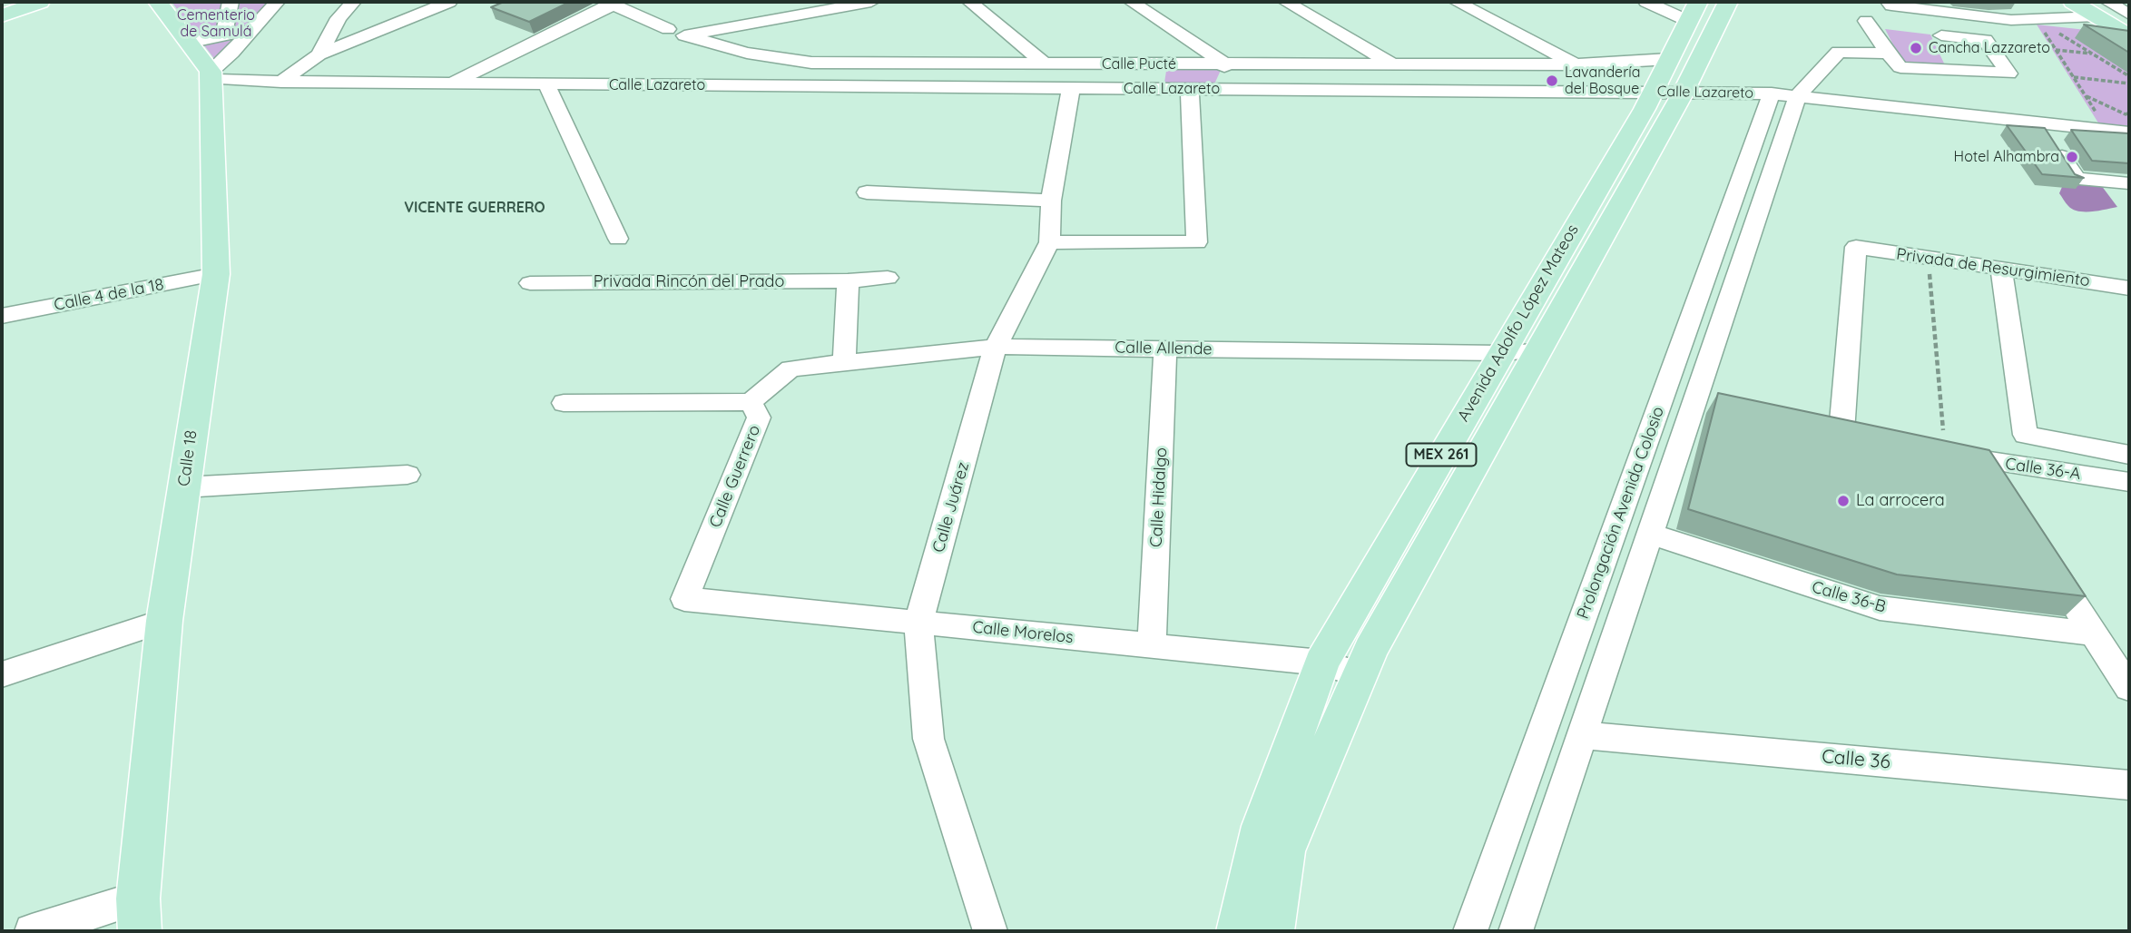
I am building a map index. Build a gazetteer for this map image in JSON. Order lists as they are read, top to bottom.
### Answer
{
  "streets": {
    "main road": ["Avenida Adolfo López Mateos", "MEX 261", "Calle 18"],
    "street": [
      "Calle Pucté",
      "Calle Lazareto",
      "Privada de Resurgimiento",
      "Privada Rincón del Prado",
      "Calle 4 de la 18",
      "Calle Allende",
      "Calle 36-A",
      "Calle Guerrero",
      "Calle Hidalgo",
      "Calle Juárez",
      "Prolongación Avenida Colosio",
      "Calle 36-B",
      "Calle Morelos",
      "Calle 36"
    ]
  },
  "crossings": [
    ["Calle Pucté", "Calle Lazareto"],
    ["Calle Pucté", "Avenida Adolfo López Mateos"],
    ["Calle Lazareto", "Avenida Adolfo López Mateos"],
    ["Calle Lazareto", "Calle 18"],
    ["Calle Lazareto", "Calle Juárez"],
    ["Calle Lazareto", "Prolongación Avenida Colosio"],
    ["Calle 4 de la 18", "Calle 18"],
    ["Avenida Adolfo López Mateos", "Calle Allende"],
    ["Avenida Adolfo López Mateos", "Calle Morelos"],
    ["Calle Allende", "Calle Guerrero"],
    ["Calle Allende", "Calle Hidalgo"],
    ["Calle Allende", "Calle Juárez"],
    ["Calle Guerrero", "Calle Morelos"],
    ["Calle Hidalgo", "Calle Morelos"],
    ["Calle Juárez", "Calle Morelos"]
  ],
  "districts": ["VICENTE GUERRERO"],
  "parks": ["Cementerio de Samulá"],
  "places": [
    "Cancha Lazzareto",
    "Lavandería del Bosque",
    "Hotel Alhambra",
    "La arrocera"
  ]
}
